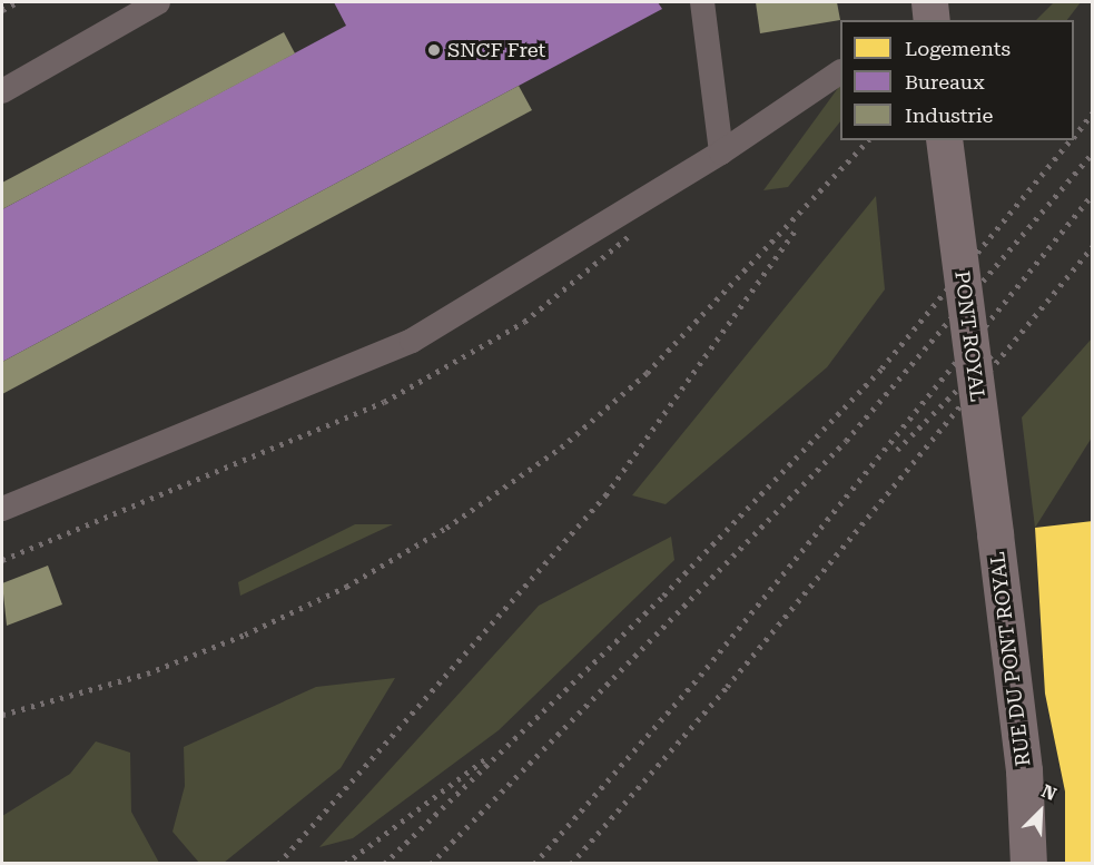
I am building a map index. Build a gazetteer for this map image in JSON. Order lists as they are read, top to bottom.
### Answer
{
  "streets": {
    "main road": ["PONT ROYAL", "RUE DU PONT ROYAL"]
  },
  "crossings": [
    ["PONT ROYAL", "RUE DU PONT ROYAL"]
  ],
  "places": ["SNCF Fret"],
  "legend": ["Logements", "Bureaux", "Industrie"],
  "north": "top right"
}
